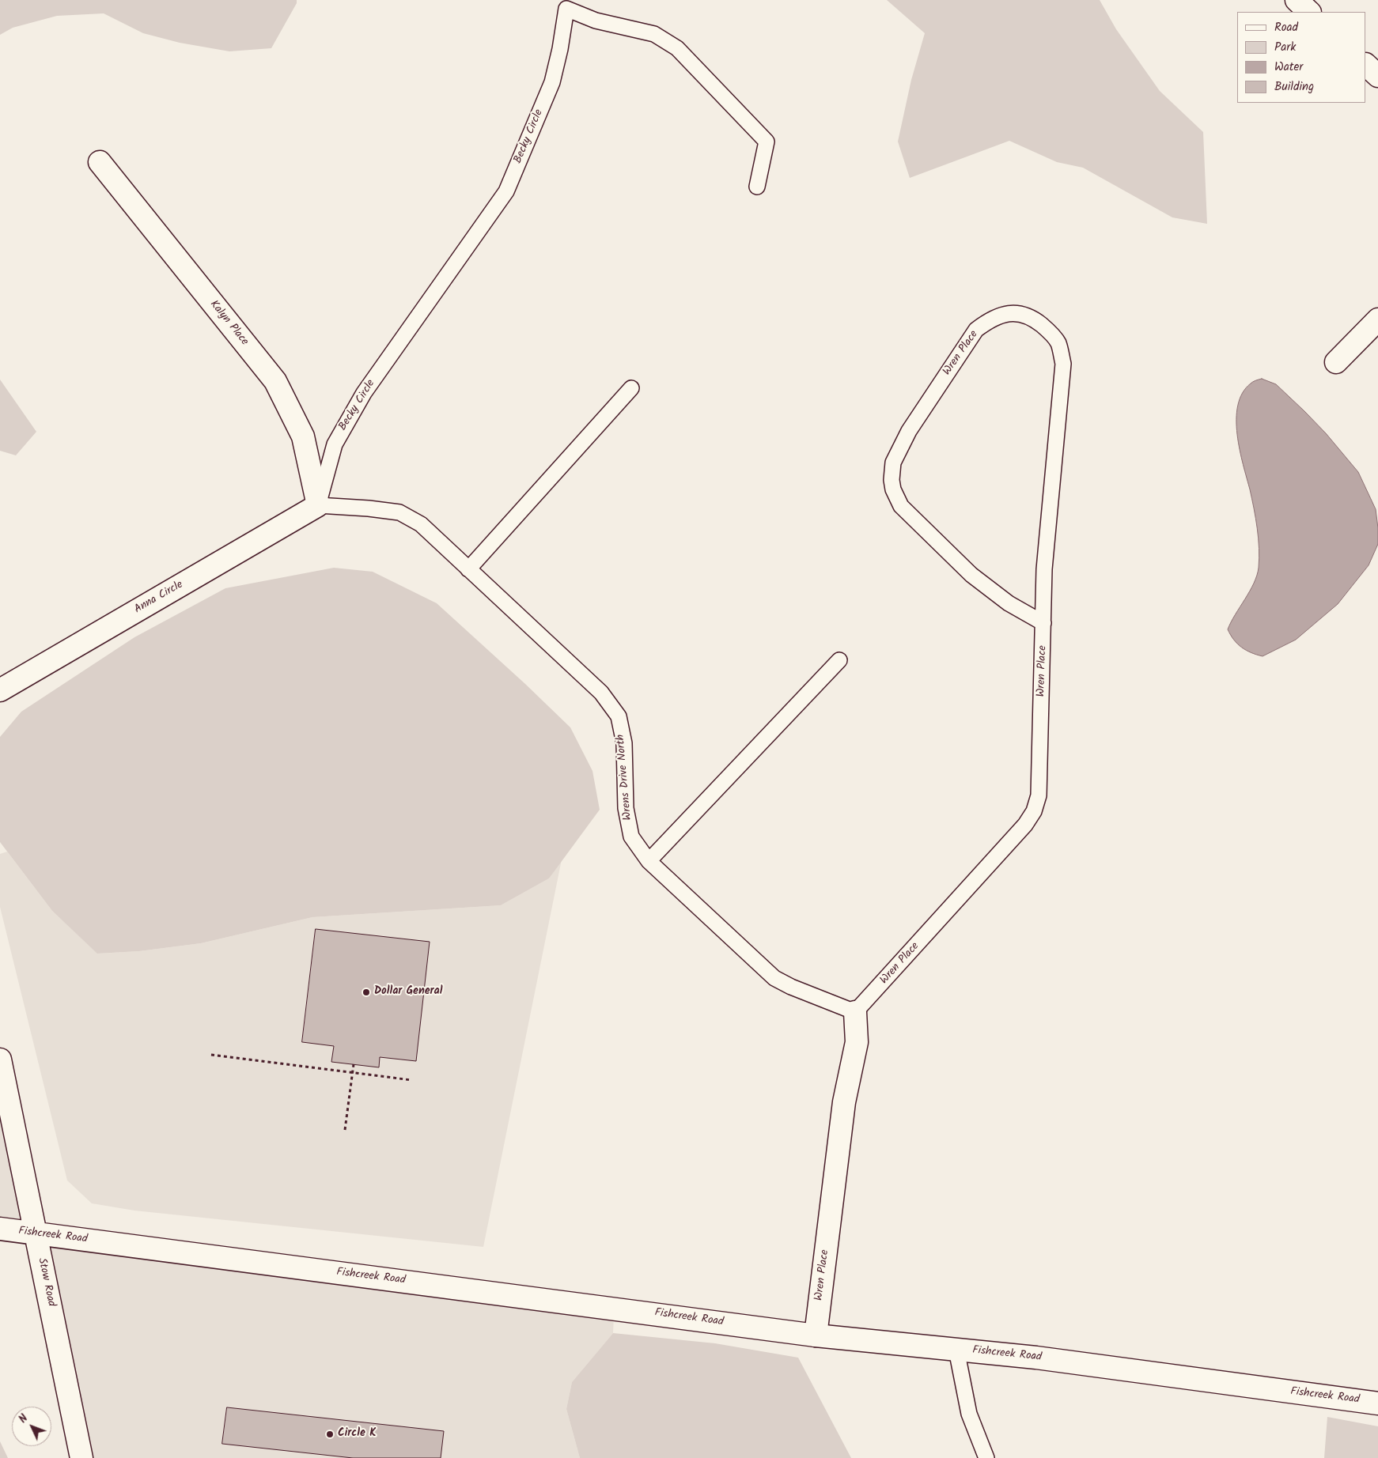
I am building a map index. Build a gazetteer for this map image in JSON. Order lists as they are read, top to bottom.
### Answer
{
  "streets": {
    "street": [
      "Kalyn Place",
      "Wren Place",
      "Anna Circle",
      "Fishcreek Road",
      "Stow Road"
    ],
    "lane": ["Becky Circle", "Wrens Drive North"]
  },
  "crossings": [
    ["Becky Circle", "Kalyn Place"],
    ["Becky Circle", "Anna Circle"],
    ["Becky Circle", "Wrens Drive North"],
    ["Kalyn Place", "Anna Circle"],
    ["Kalyn Place", "Wrens Drive North"],
    ["Wren Place", "Wrens Drive North"],
    ["Wren Place", "Fishcreek Road"],
    ["Anna Circle", "Wrens Drive North"],
    ["Fishcreek Road", "Stow Road"]
  ],
  "places": ["Dollar General", "Circle K"],
  "legend": [
    "Road",
    "Park",
    "Water",
    "Building"
  ],
  "north": "top left"
}
